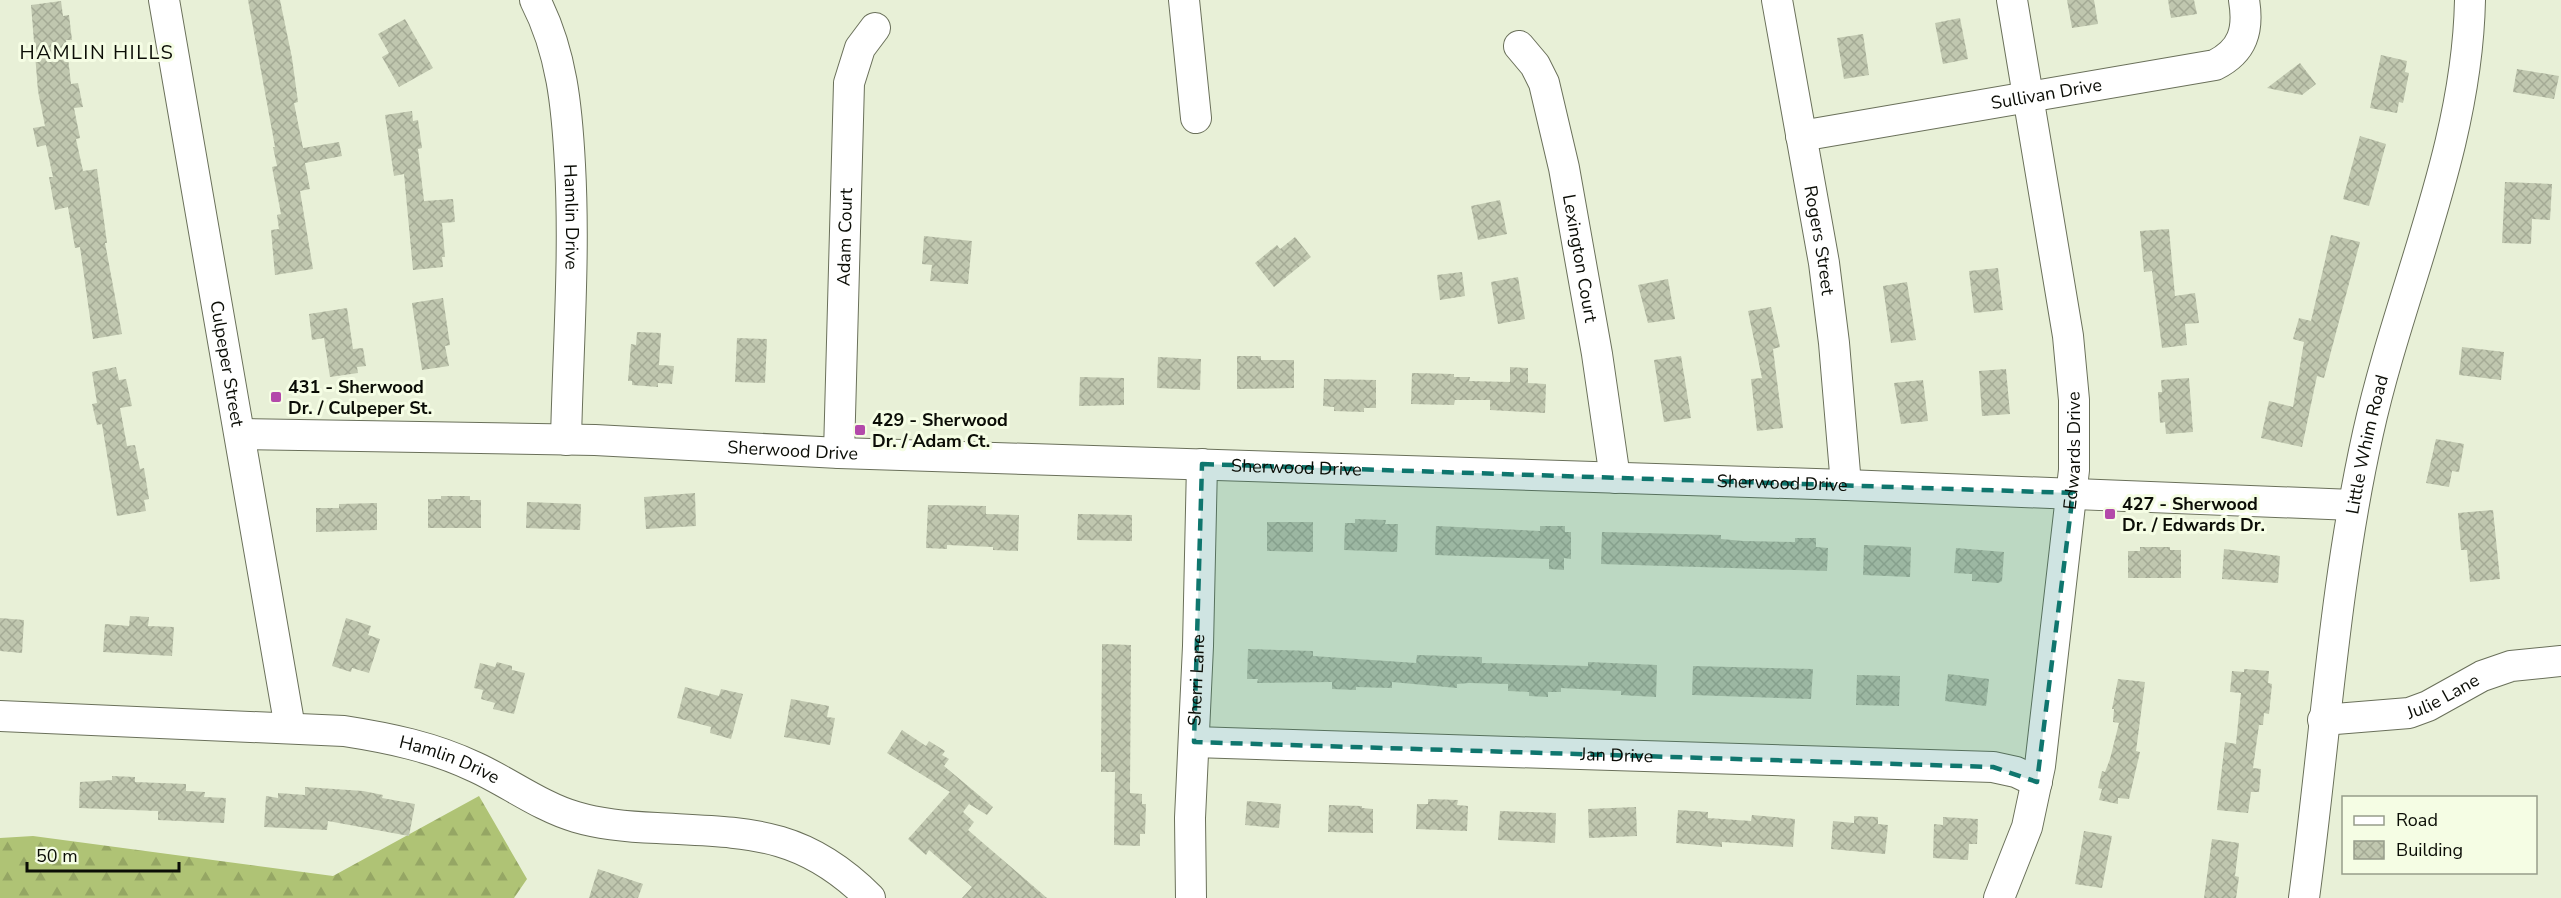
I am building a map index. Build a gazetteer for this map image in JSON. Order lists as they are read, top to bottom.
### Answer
{
  "streets": {
    "street": [
      "Sullivan Drive",
      "Hamlin Drive",
      "Adam Court",
      "Rogers Street",
      "Lexington Court",
      "Culpeper Street",
      "Little Whim Road",
      "Sherwood Drive",
      "Edwards Drive",
      "Sherri Lane",
      "Julie Lane",
      "Jan Drive"
    ]
  },
  "crossings": [
    ["Sullivan Drive", "Rogers Street"],
    ["Sullivan Drive", "Edwards Drive"],
    ["Hamlin Drive", "Culpeper Street"],
    ["Hamlin Drive", "Sherwood Drive"],
    ["Adam Court", "Sherwood Drive"],
    ["Rogers Street", "Sherwood Drive"],
    ["Lexington Court", "Sherwood Drive"],
    ["Culpeper Street", "Sherwood Drive"],
    ["Little Whim Road", "Sherwood Drive"],
    ["Little Whim Road", "Julie Lane"],
    ["Sherwood Drive", "Edwards Drive"],
    ["Sherwood Drive", "Sherri Lane"],
    ["Edwards Drive", "Jan Drive"],
    ["Sherri Lane", "Jan Drive"]
  ],
  "districts": ["HAMLIN HILLS"],
  "places": {
    "transit": ["431 - Sherwood Dr. / Culpeper St.", "429 - Sherwood Dr. / Adam Ct.", "427 - Sherwood Dr. / Edwards Dr."]
  },
  "legend": ["Road", "Building"],
  "scale_bar": "50 m"
}
